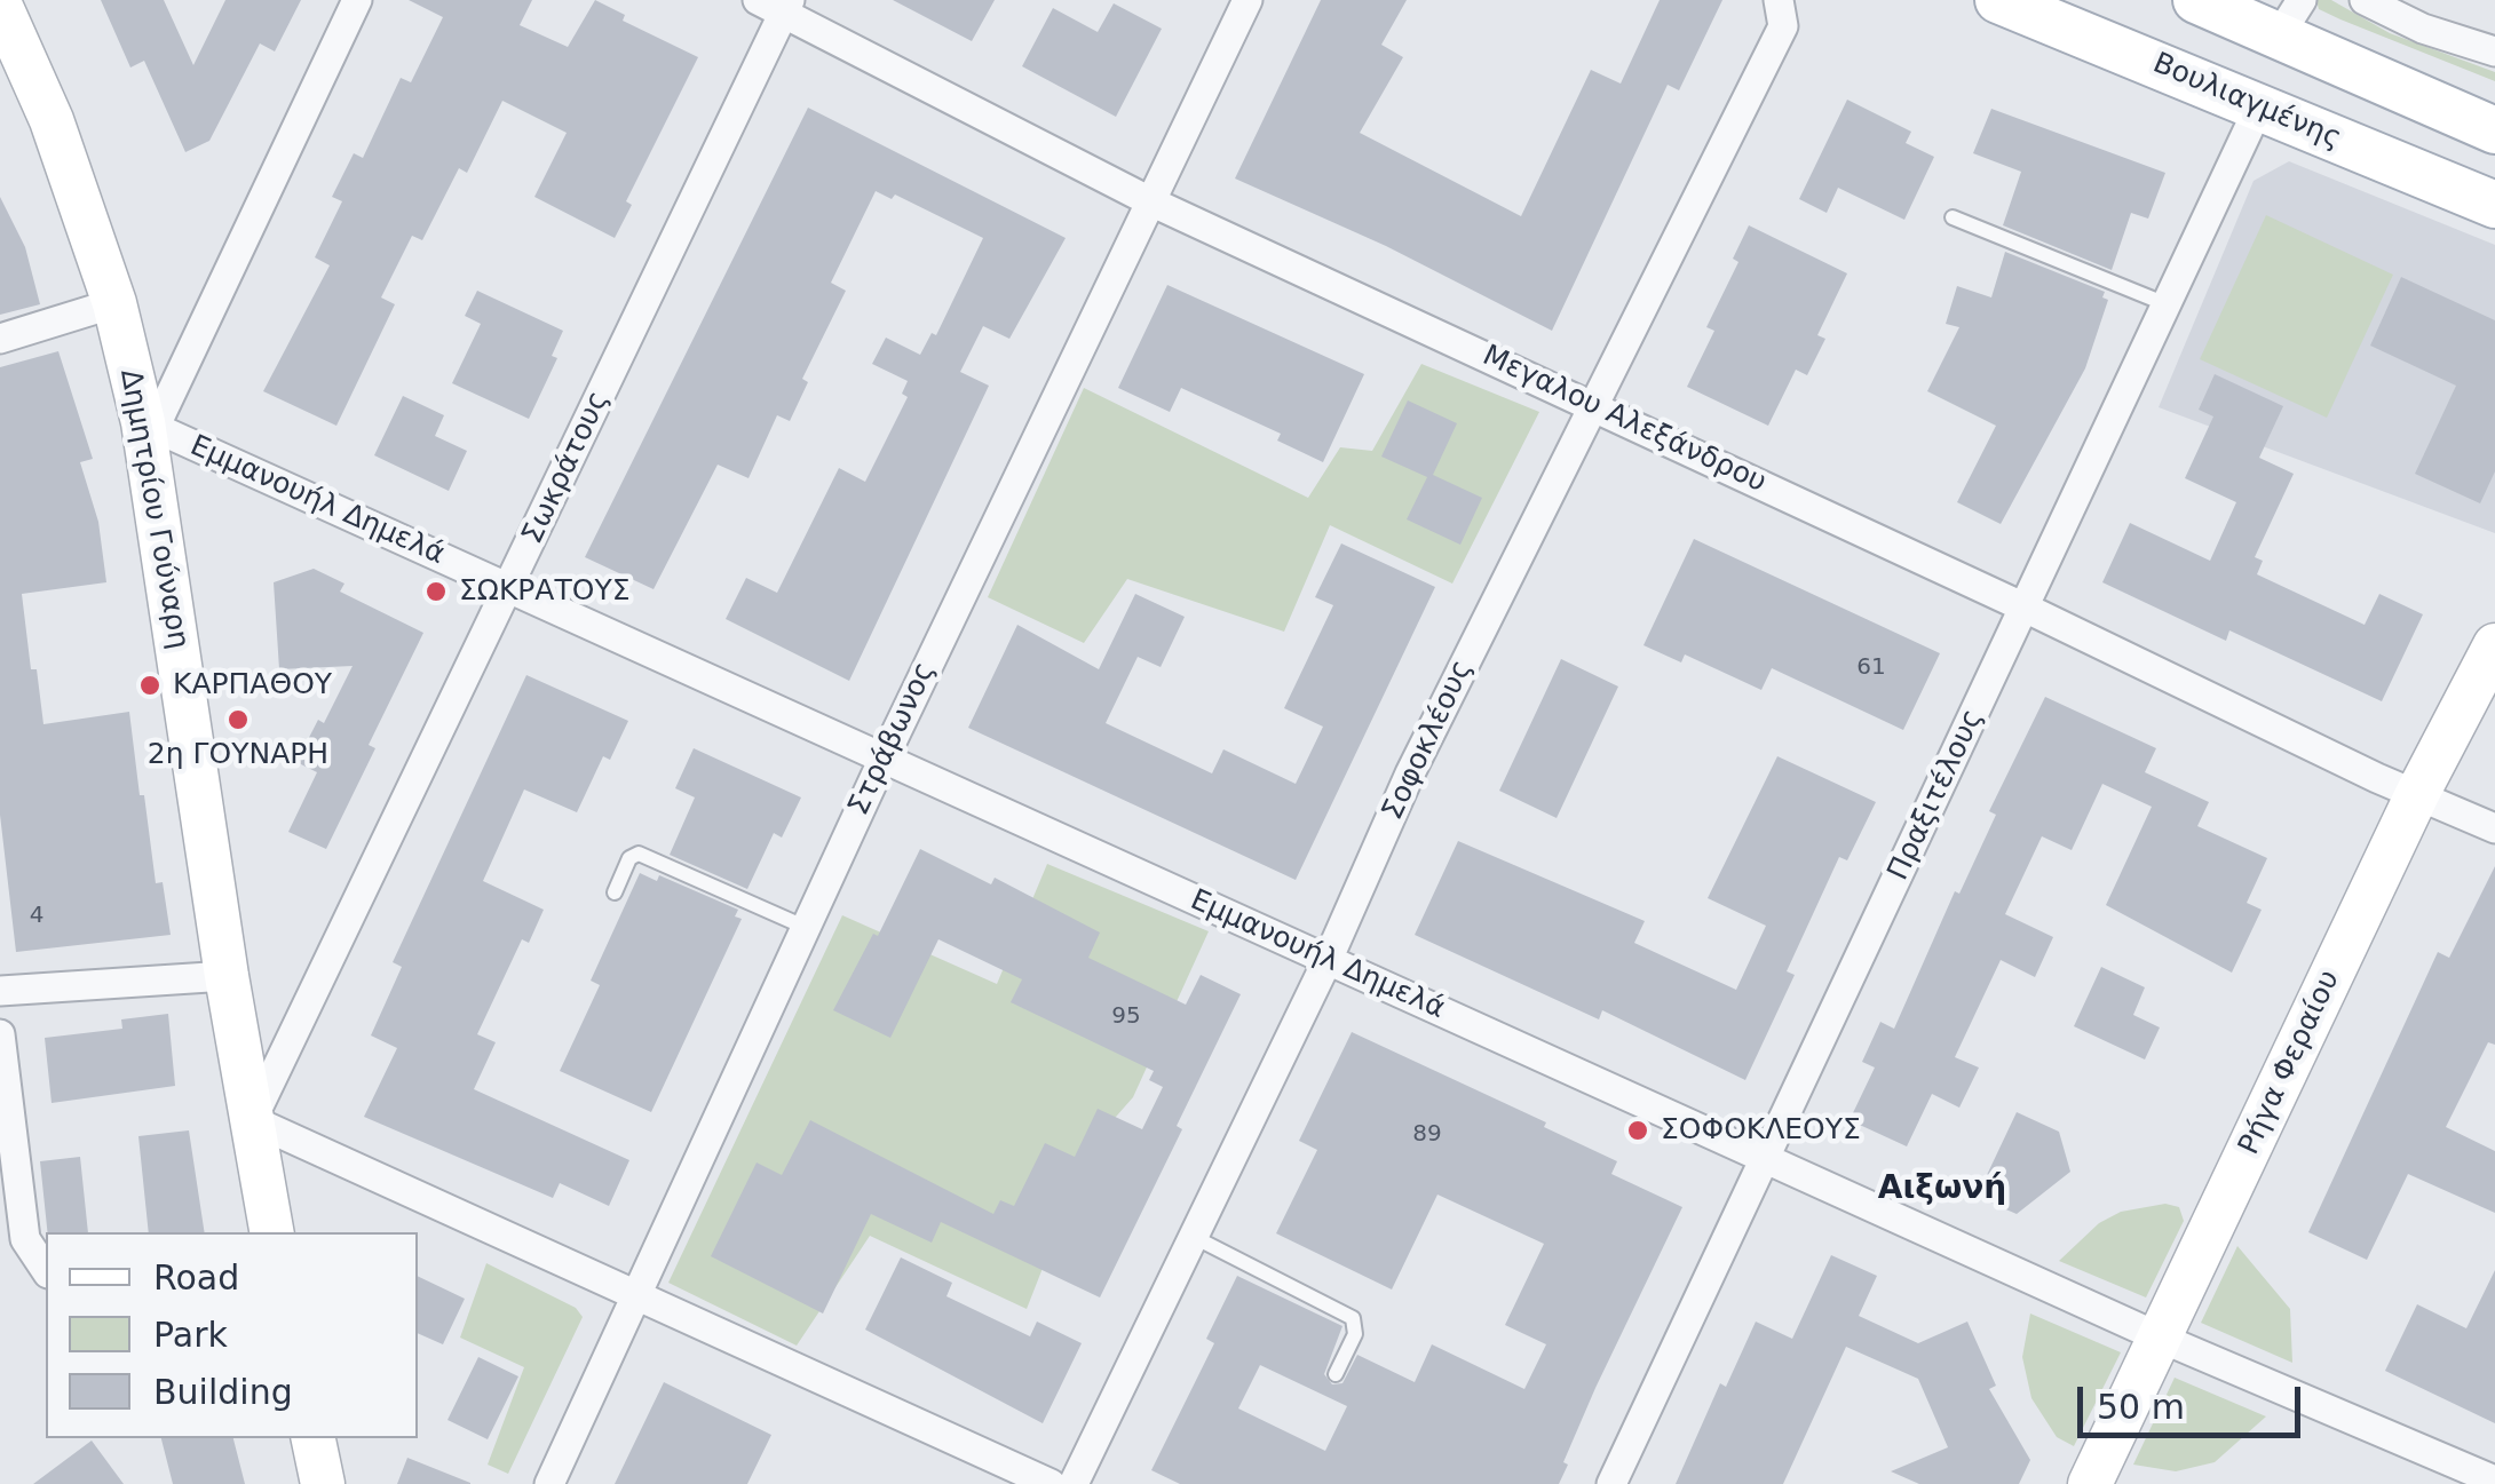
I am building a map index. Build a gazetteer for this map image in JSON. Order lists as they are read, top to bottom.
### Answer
{
  "streets": {
    "main road": ["Βουλιαγμένης", "Δημητρίου Γούναρη", "Ρήγα Φεραίου"],
    "street": [
      "Μεγαλου Αλεξάνδρου",
      "Σωκράτους",
      "Εμμανουήλ Δημελά",
      "Στράβωνος",
      "Σοφοκλέους",
      "Πραξιτέλους"
    ]
  },
  "crossings": [
    ["Βουλιαγμένης", "Πραξιτέλους"],
    ["Μεγαλου Αλεξάνδρου", "Σωκράτους"],
    ["Μεγαλου Αλεξάνδρου", "Στράβωνος"],
    ["Μεγαλου Αλεξάνδρου", "Σοφοκλέους"],
    ["Μεγαλου Αλεξάνδρου", "Πραξιτέλους"],
    ["Μεγαλου Αλεξάνδρου", "Ρήγα Φεραίου"],
    ["Σωκράτους", "Εμμανουήλ Δημελά"],
    ["Σωκράτους", "Δημητρίου Γούναρη"],
    ["Εμμανουήλ Δημελά", "Δημητρίου Γούναρη"],
    ["Εμμανουήλ Δημελά", "Στράβωνος"],
    ["Εμμανουήλ Δημελά", "Σοφοκλέους"],
    ["Εμμανουήλ Δημελά", "Πραξιτέλους"],
    ["Εμμανουήλ Δημελά", "Ρήγα Φεραίου"]
  ],
  "districts": ["Αιξωνή"],
  "places": [
    "ΣΩΚΡΑΤΟΥΣ",
    "ΚΑΡΠΑΘΟΥ",
    "2η ΓΟΥΝΑΡΗ",
    "ΣΟΦΟΚΛΕΟΥΣ"
  ],
  "house_numbers": [
    "61",
    "4",
    "95",
    "89"
  ],
  "legend": ["Road", "Park", "Building"],
  "scale_bar": "50 m"
}
